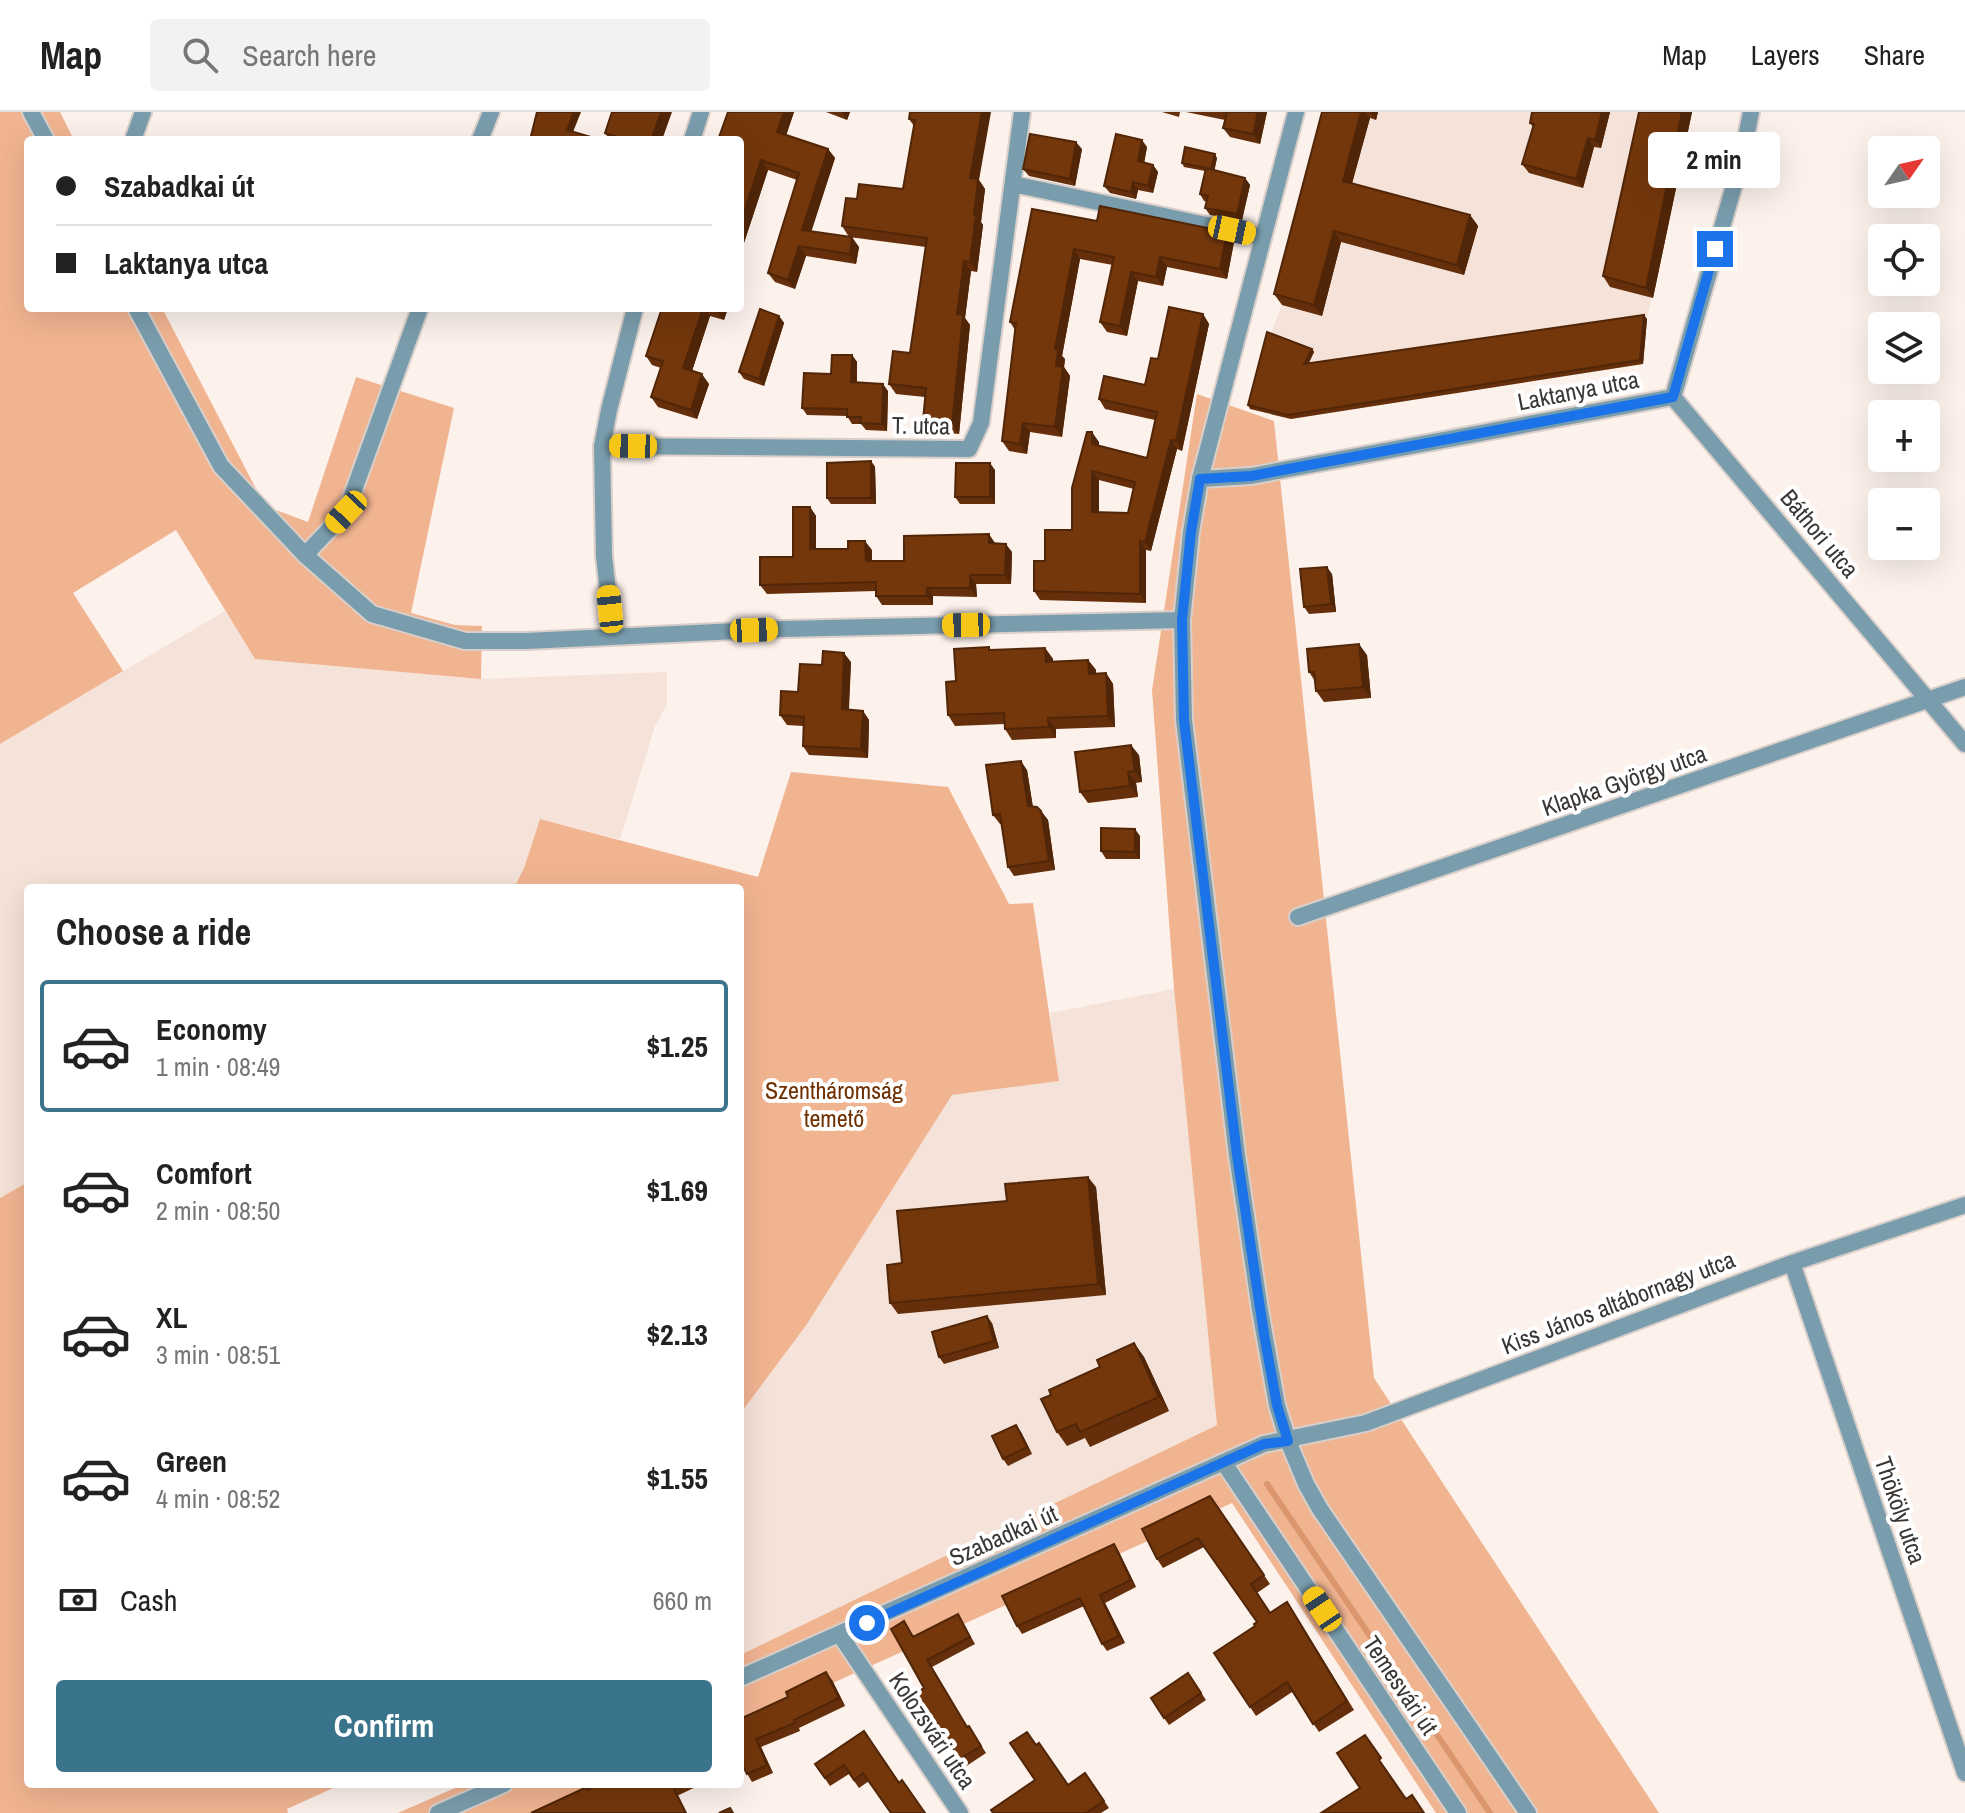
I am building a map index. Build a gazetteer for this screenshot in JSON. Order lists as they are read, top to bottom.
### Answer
{
  "streets": {
    "street": [
      "Laktanya utca",
      "T. utca",
      "Báthori utca",
      "Klapka György utca",
      "Kiss János altábornagy utca",
      "Thököly utca",
      "Szabadkai út",
      "Temesvári út",
      "Kolozsvári utca"
    ]
  },
  "crossings": [
    ["Laktanya utca", "Báthori utca"],
    ["Báthori utca", "Klapka György utca"],
    ["Kiss János altábornagy utca", "Thököly utca"],
    ["Kiss János altábornagy utca", "Szabadkai út"],
    ["Szabadkai út", "Temesvári út"],
    ["Szabadkai út", "Kolozsvári utca"]
  ],
  "parks": ["Szentháromság temető"],
  "north": "top right",
  "page": {
    "header": "Map",
    "search": "Search here",
    "nav": ["Map", "Layers", "Share"],
    "bubble": "2 min",
    "map_buttons": ["+", "−"],
    "banner": ["Szabadkai út", "Laktanya utca"],
    "heading": "Choose a ride",
    "list": [
      {
        "name": "Economy",
        "note": "1 min · 08:49",
        "value": "$1.25"
      },
      {
        "name": "Comfort",
        "note": "2 min · 08:50",
        "value": "$1.69"
      },
      {
        "name": "XL",
        "note": "3 min · 08:51",
        "value": "$2.13"
      },
      {
        "name": "Green",
        "note": "4 min · 08:52",
        "value": "$1.55"
      }
    ],
    "pay": ["Cash", "660 m"],
    "buttons": "Confirm"
  }
}
